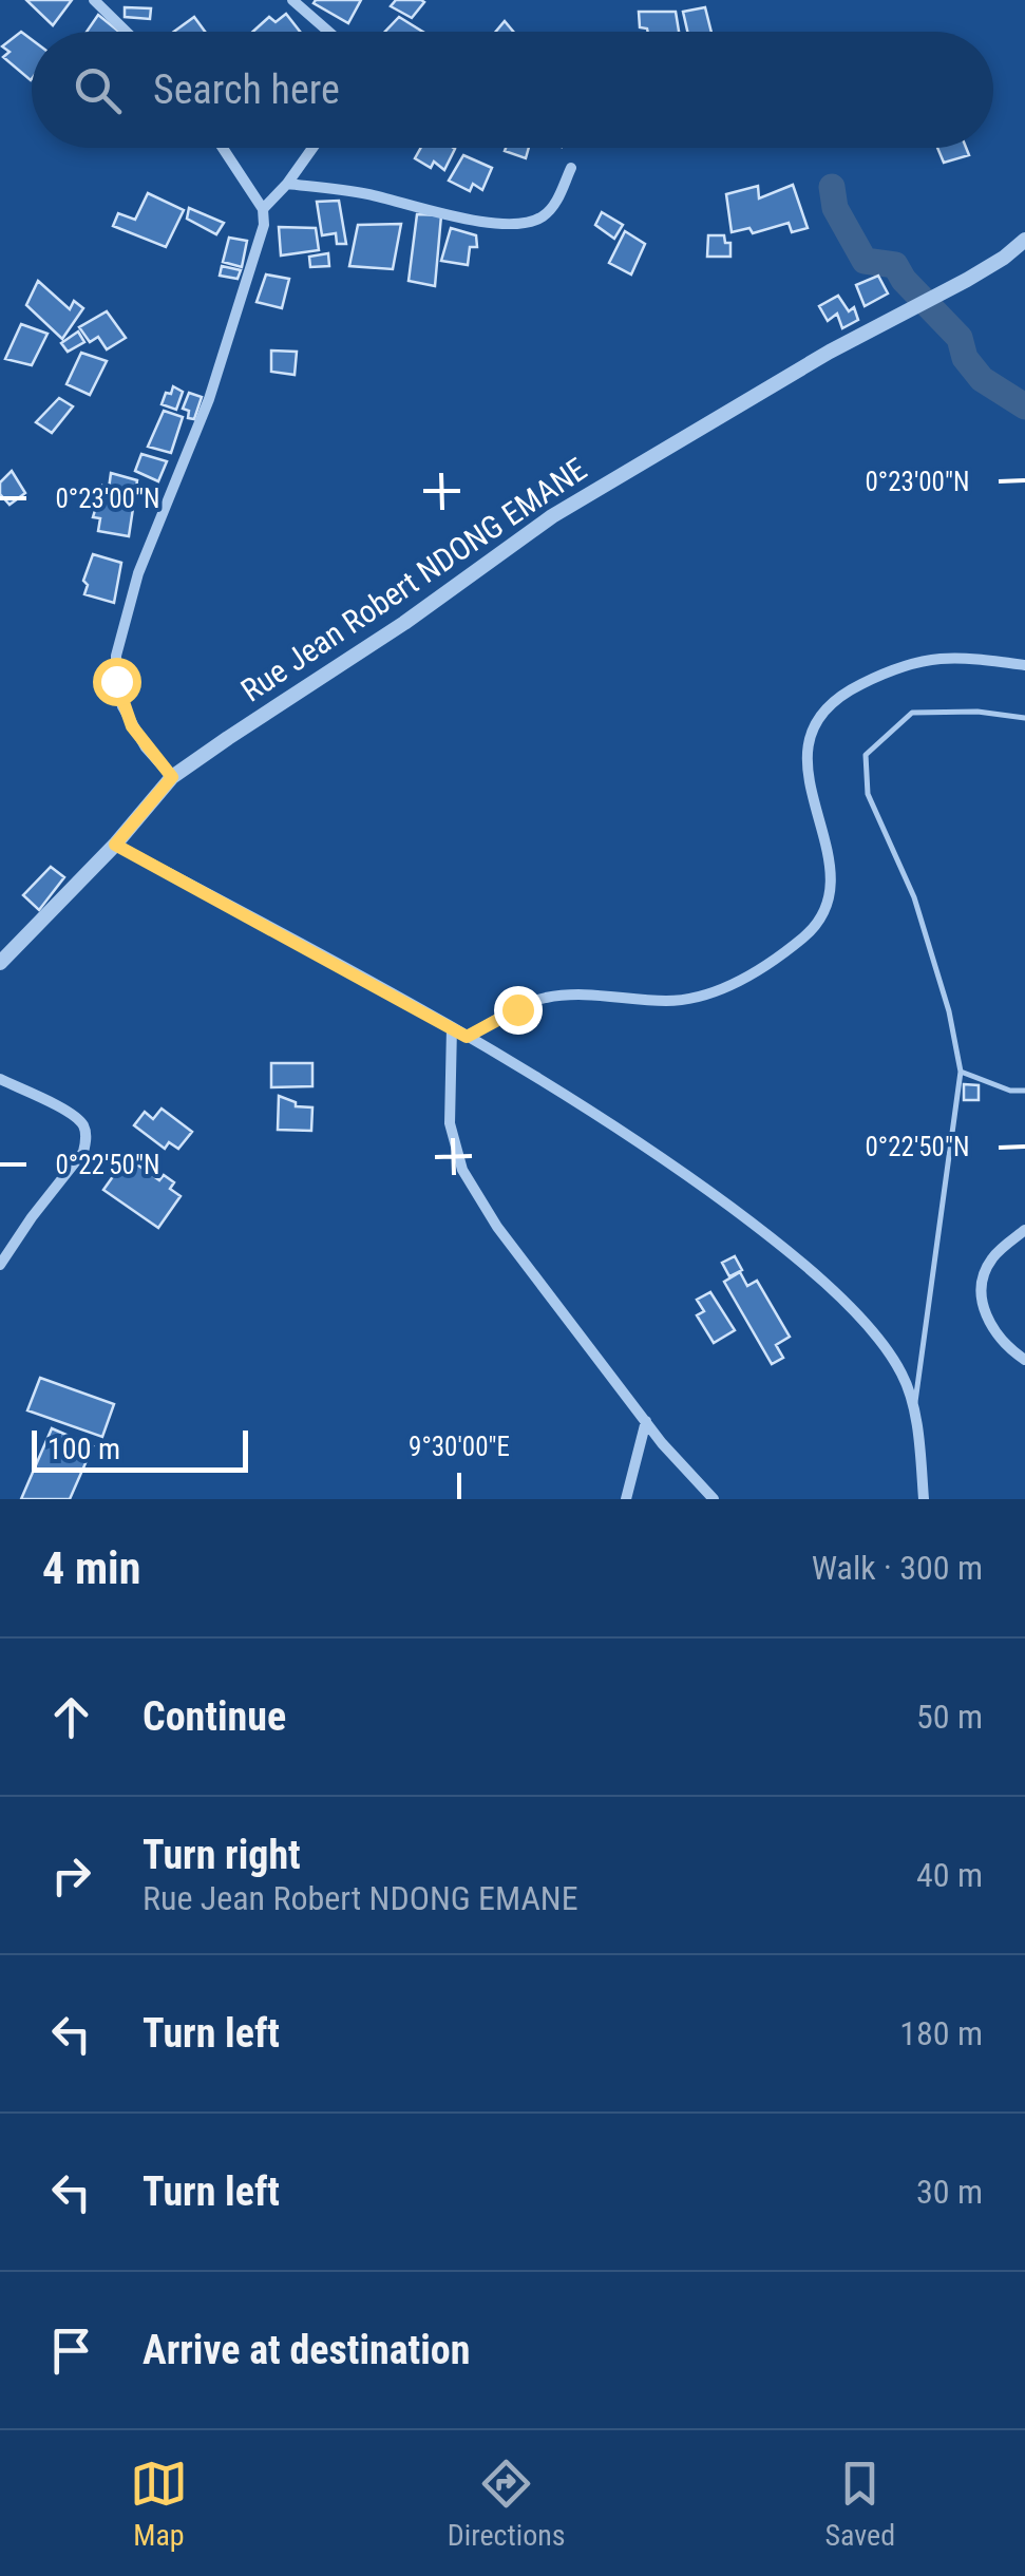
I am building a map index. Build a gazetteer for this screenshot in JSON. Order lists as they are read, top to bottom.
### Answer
{
  "streets": {
    "street": ["Rue Jean Robert NDONG EMANE"]
  },
  "scale_bar": "100 m",
  "page": {
    "search": "Search here",
    "scale": "100 m",
    "heading": ["4 min", "Walk · 300 m"],
    "list": [
      ["Continue", "50 m"],
      ["Turn right", "Rue Jean Robert NDONG EMANE", "40 m"],
      ["Turn left", "180 m"],
      ["Turn left", "30 m"],
      "Arrive at destination"
    ],
    "nav": ["Map", "Directions", "Saved"]
  },
  "coordinates": ["0°23'00\"N", "0°22'50\"N", "9°30'00\"E"]
}
